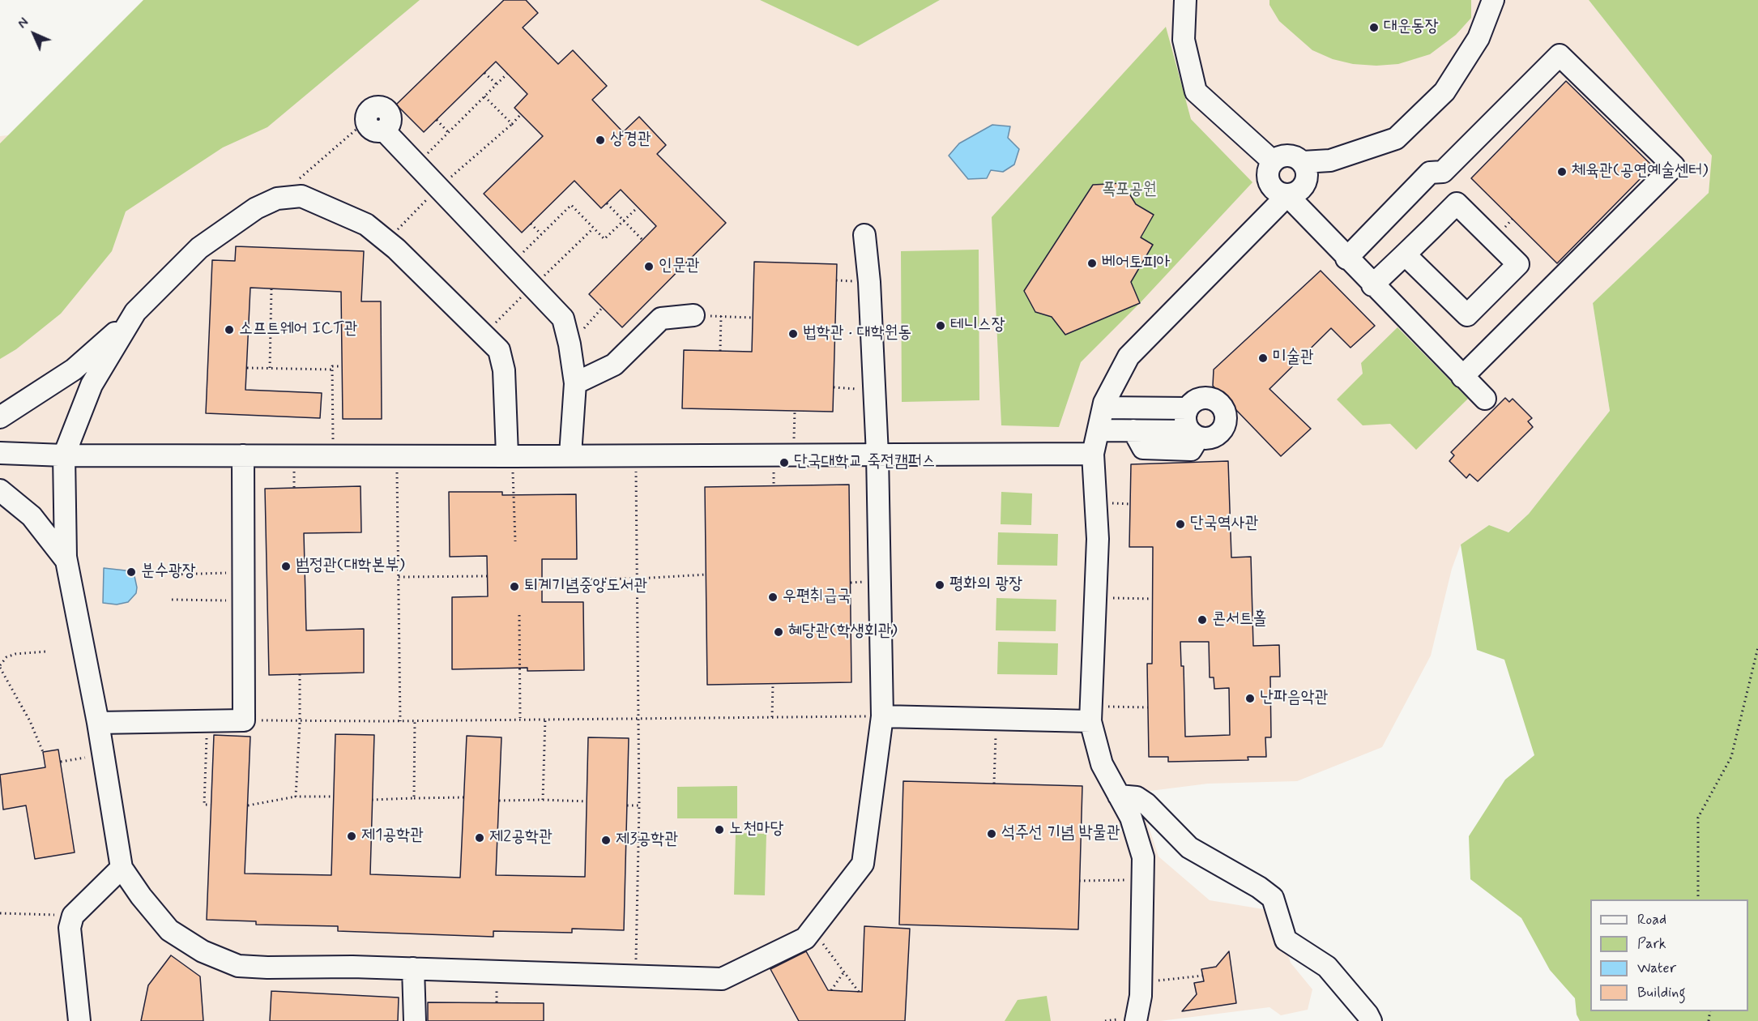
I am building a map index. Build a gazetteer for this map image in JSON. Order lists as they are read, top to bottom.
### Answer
{
  "parks": ["폭포공원"],
  "places": [
    "대운동장",
    "상경관",
    "체육관(공연예술센터)",
    "베어토피아",
    "인문관",
    "테니스장",
    "소프트웨어 ICT관",
    "법학관 · 대학원동",
    "미술관",
    "단국대학교 죽전캠퍼스",
    "단국역사관",
    "범정관(대학본부)",
    "분수광장",
    "평화의 광장",
    "퇴계기념중앙도서관",
    "우편취급국",
    "콘서트홀",
    "혜당관(학생회관)",
    "난파음악관",
    "노천마당",
    "석주선 기념 박물관",
    "제1공학관",
    "제2공학관",
    "제3공학관"
  ],
  "legend": [
    "Road",
    "Park",
    "Water",
    "Building"
  ],
  "north": "top left"
}
